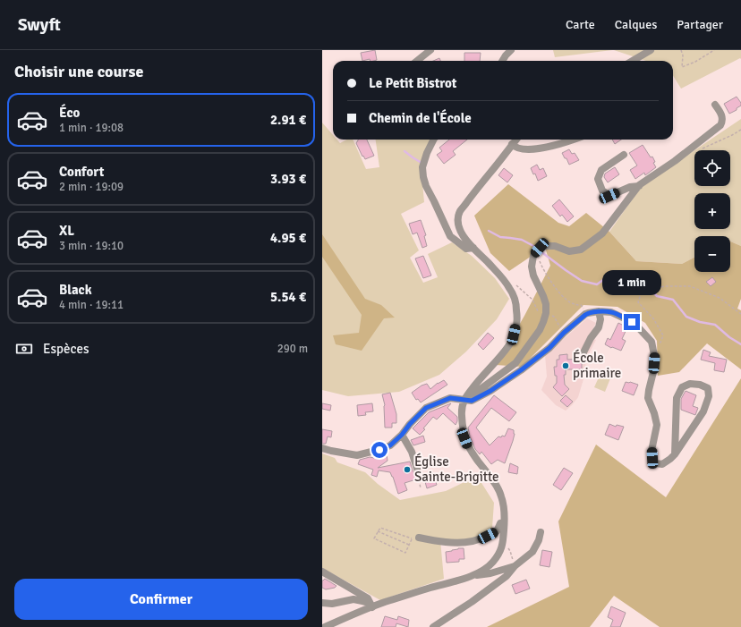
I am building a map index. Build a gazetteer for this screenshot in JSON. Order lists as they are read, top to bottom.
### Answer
{
  "places": ["École primaire", "Église Sainte-Brigitte"],
  "page": {
    "header": "Swyft",
    "nav": ["Carte", "Calques", "Partager"],
    "heading": "Choisir une course",
    "banner": ["Le Petit Bistrot", "Chemin de l'École"],
    "list": [
      {
        "name": "Éco",
        "note": "1 min · 19:08",
        "value": "2.91 €"
      },
      {
        "name": "Confort",
        "note": "2 min · 19:09",
        "value": "3.93 €"
      },
      {
        "name": "XL",
        "note": "3 min · 19:10",
        "value": "4.95 €"
      },
      {
        "name": "Black",
        "note": "4 min · 19:11",
        "value": "5.54 €"
      }
    ],
    "map_buttons": ["+", "−"],
    "bubble": "1 min",
    "pay": ["Espèces", "290 m"],
    "buttons": "Confirmer"
  }
}
